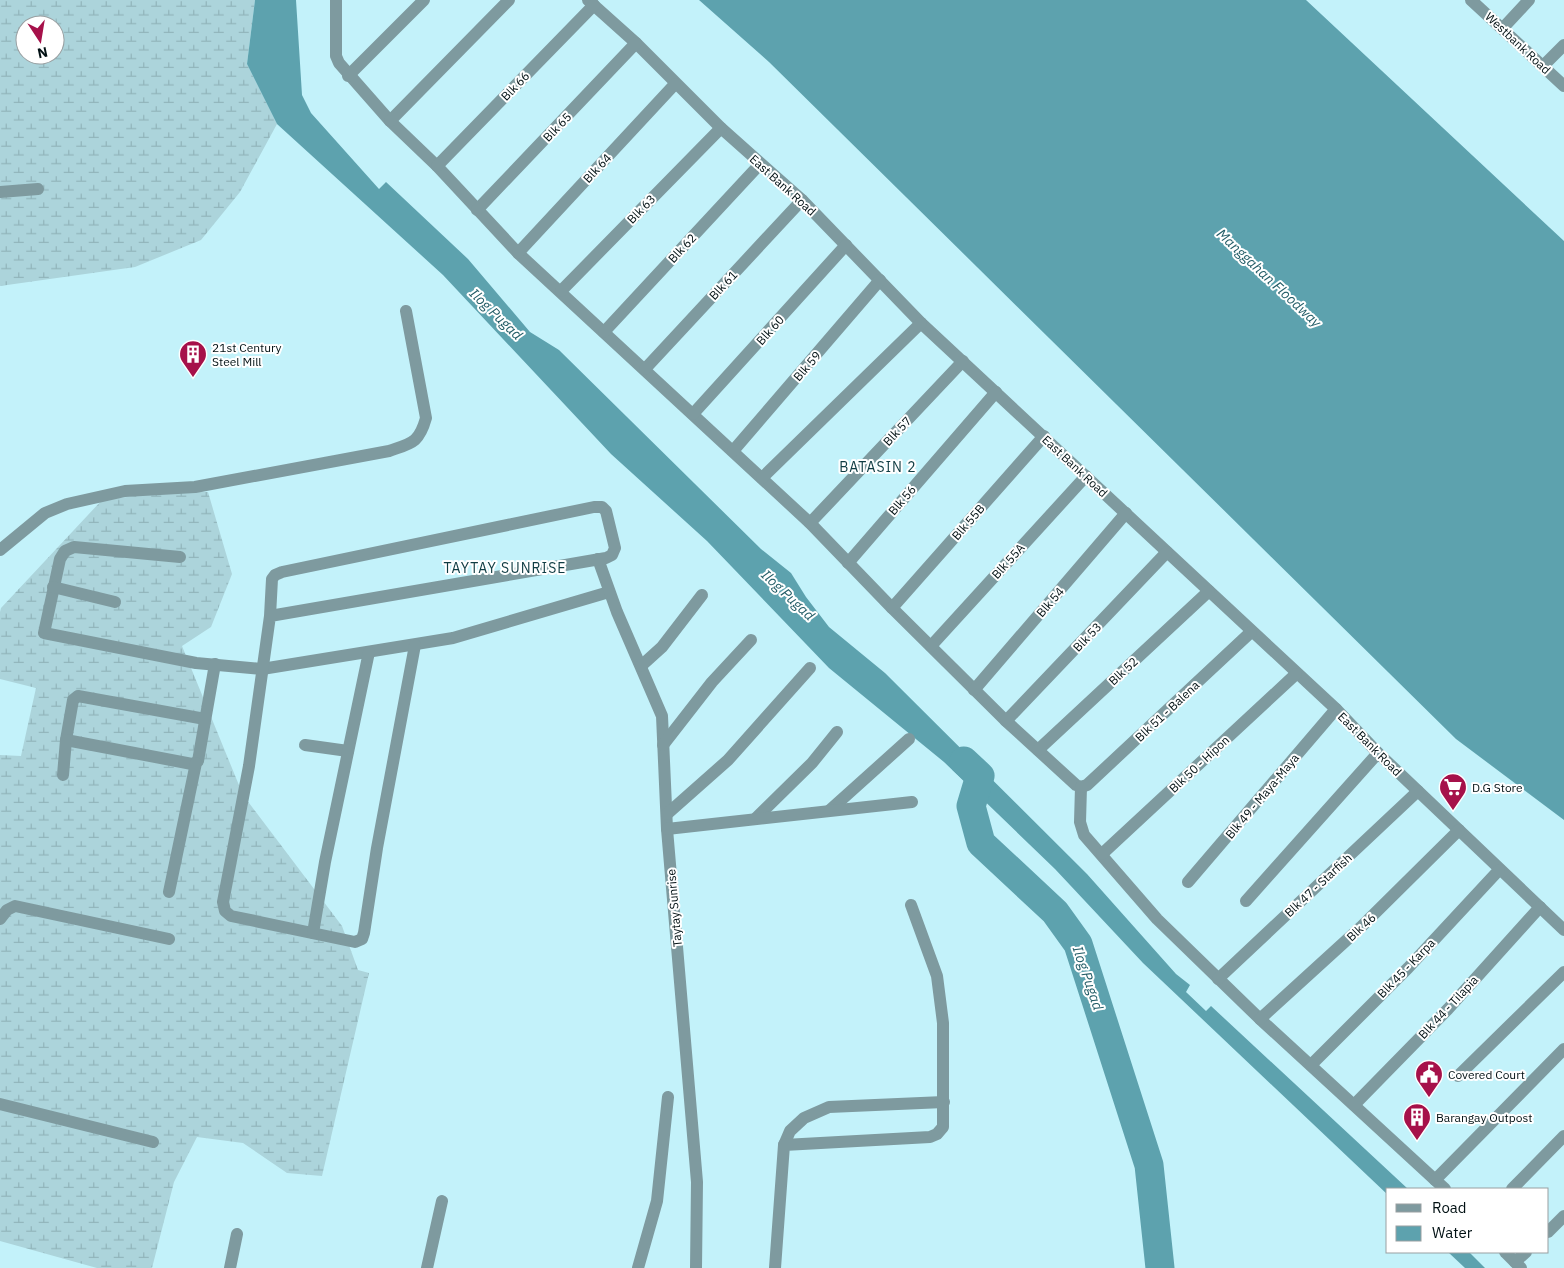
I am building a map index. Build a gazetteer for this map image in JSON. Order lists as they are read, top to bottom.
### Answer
{
  "streets": {
    "street": [
      "Westbank Road",
      "Blk 66",
      "Blk 65",
      "Blk 64",
      "East Bank Road",
      "Blk 63",
      "Blk 62",
      "Blk 61",
      "Blk 60",
      "Blk 59",
      "Blk 57",
      "Blk 56",
      "Blk 55B",
      "Blk 55A",
      "Blk 54",
      "Blk 53",
      "Blk 52",
      "Blk 51 - Balena",
      "Blk 50 - Hipon",
      "Blk 49 - Maya-Maya",
      "Blk 47 - Starfish",
      "Taytay Sunrise",
      "Blk 46",
      "Blk 45 - Karpa",
      "Blk 44 - Tilapia"
    ]
  },
  "crossings": [
    ["Blk 66", "East Bank Road"],
    ["Blk 65", "East Bank Road"],
    ["Blk 64", "East Bank Road"],
    ["East Bank Road", "Blk 63"],
    ["East Bank Road", "Blk 62"],
    ["East Bank Road", "Blk 61"],
    ["East Bank Road", "Blk 60"],
    ["East Bank Road", "Blk 59"],
    ["East Bank Road", "Blk 57"],
    ["East Bank Road", "Blk 56"],
    ["East Bank Road", "Blk 55B"],
    ["East Bank Road", "Blk 55A"],
    ["East Bank Road", "Blk 54"],
    ["East Bank Road", "Blk 53"],
    ["East Bank Road", "Blk 52"],
    ["East Bank Road", "Blk 51 - Balena"],
    ["East Bank Road", "Blk 50 - Hipon"],
    ["East Bank Road", "Blk 49 - Maya-Maya"],
    ["East Bank Road", "Blk 47 - Starfish"],
    ["East Bank Road", "Blk 46"],
    ["East Bank Road", "Blk 45 - Karpa"],
    ["East Bank Road", "Blk 44 - Tilapia"]
  ],
  "districts": ["BATASIN 2", "TAYTAY SUNRISE"],
  "water": ["Manggahan Floodway", "Ilog Pugad"],
  "places": {
    "building": ["21st Century Steel Mill", "Barangay Outpost"],
    "supermarket": ["D.G Store"],
    "public building": ["Covered Court"]
  },
  "legend": ["Road", "Water"],
  "north": "bottom"
}
